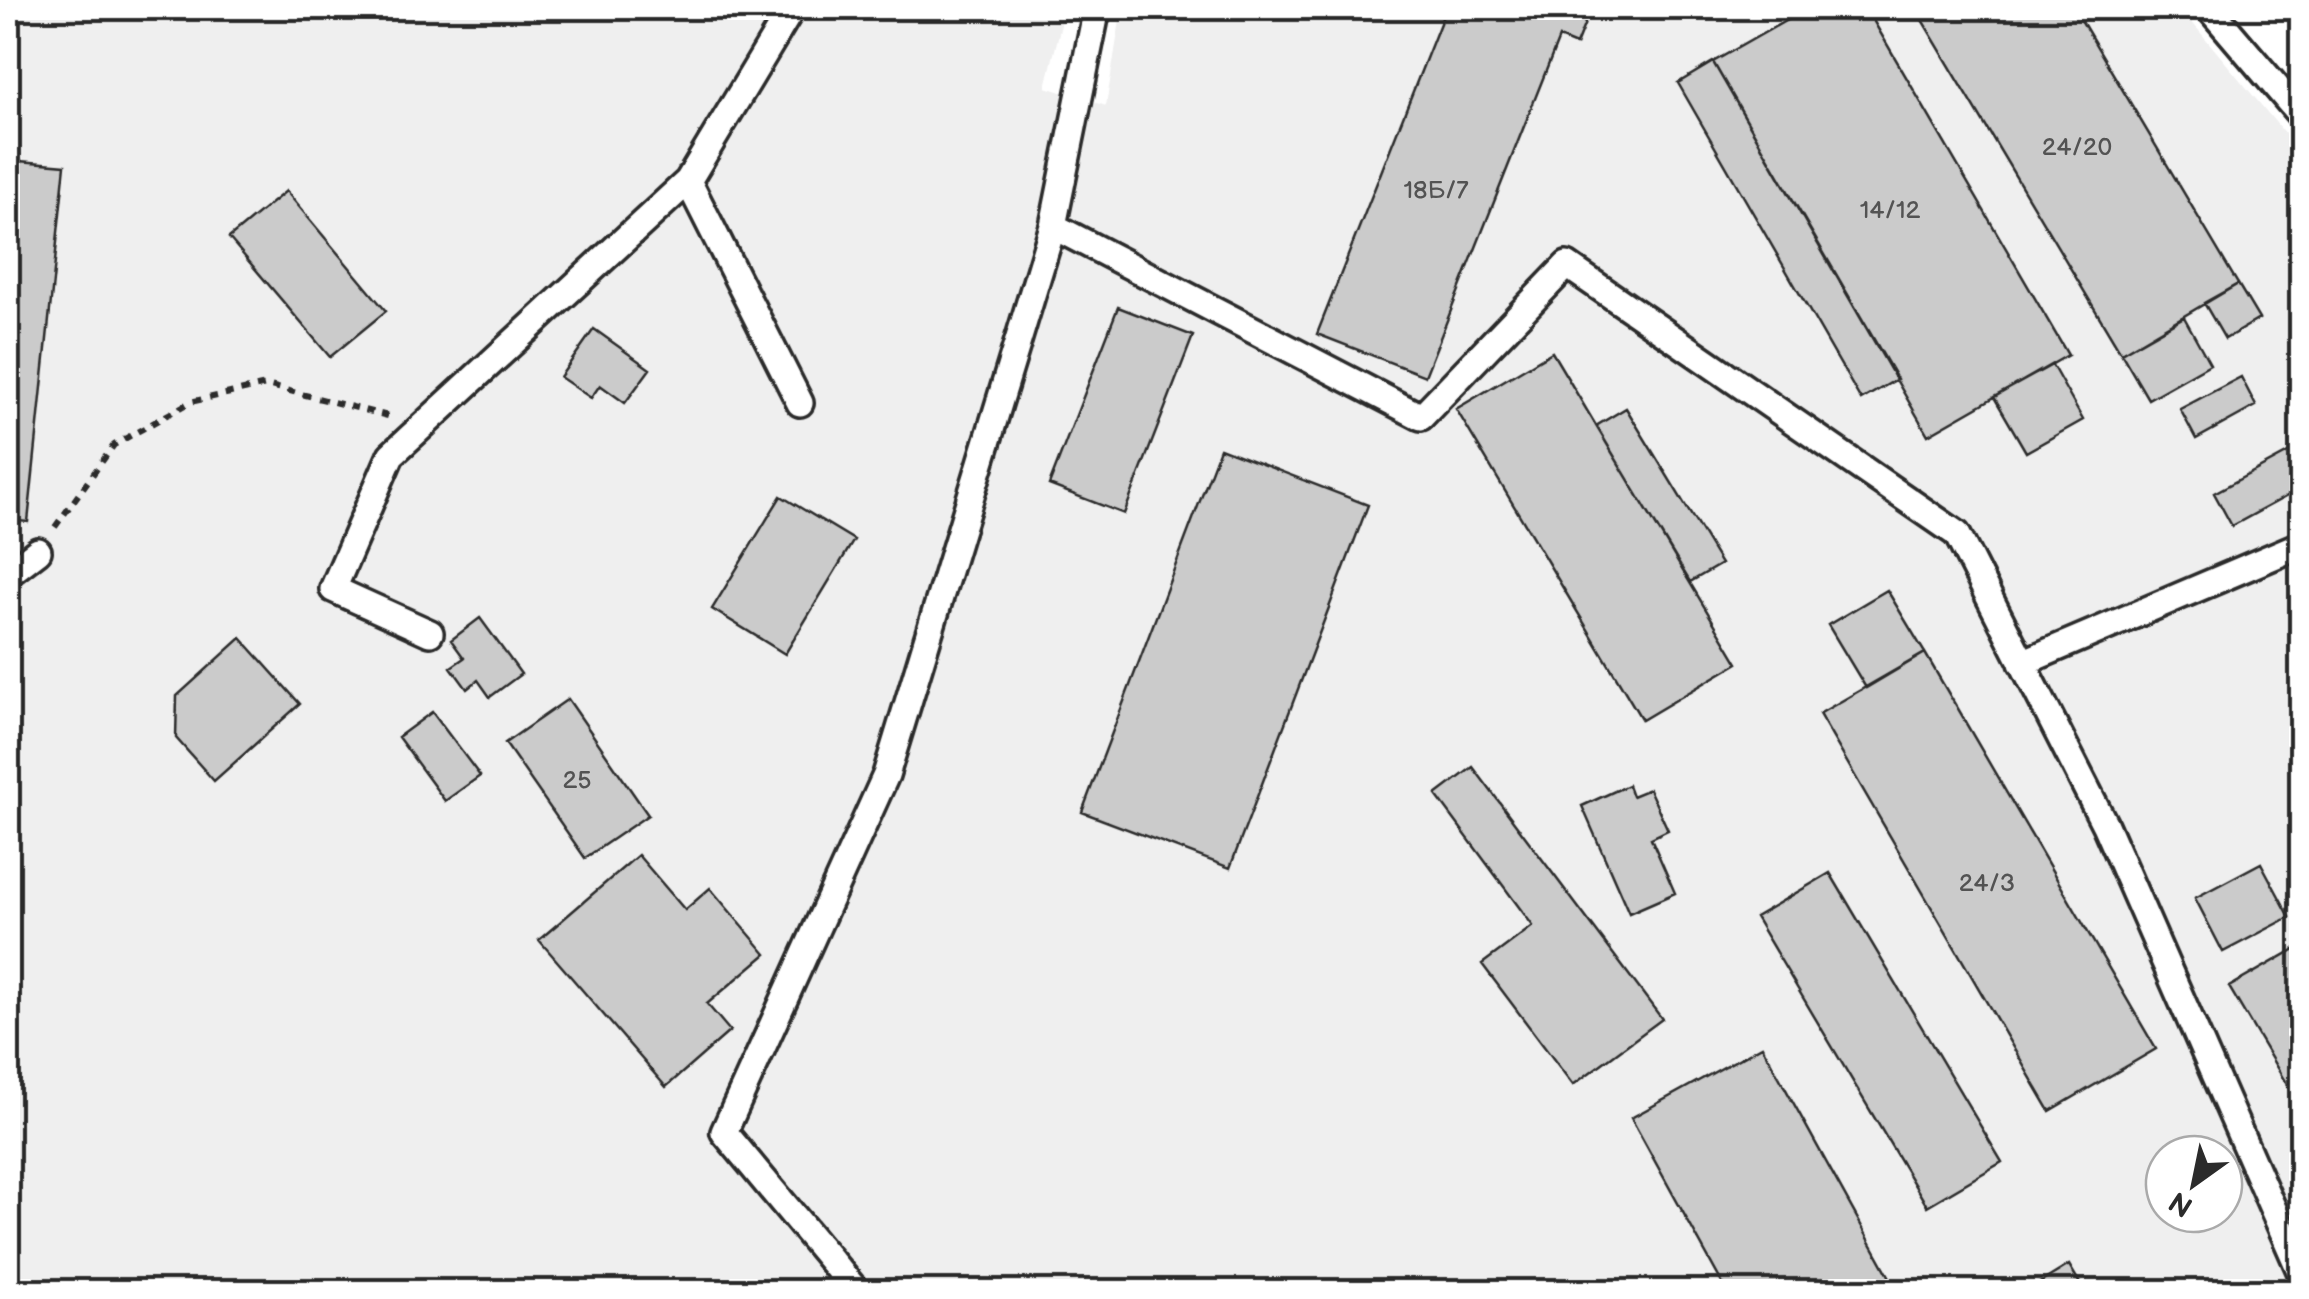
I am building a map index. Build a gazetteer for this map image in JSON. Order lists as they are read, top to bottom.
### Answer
{
  "house_numbers": [
    "24/20",
    "18Б/7",
    "14/12",
    "25",
    "24/3"
  ],
  "north": "bottom left"
}
